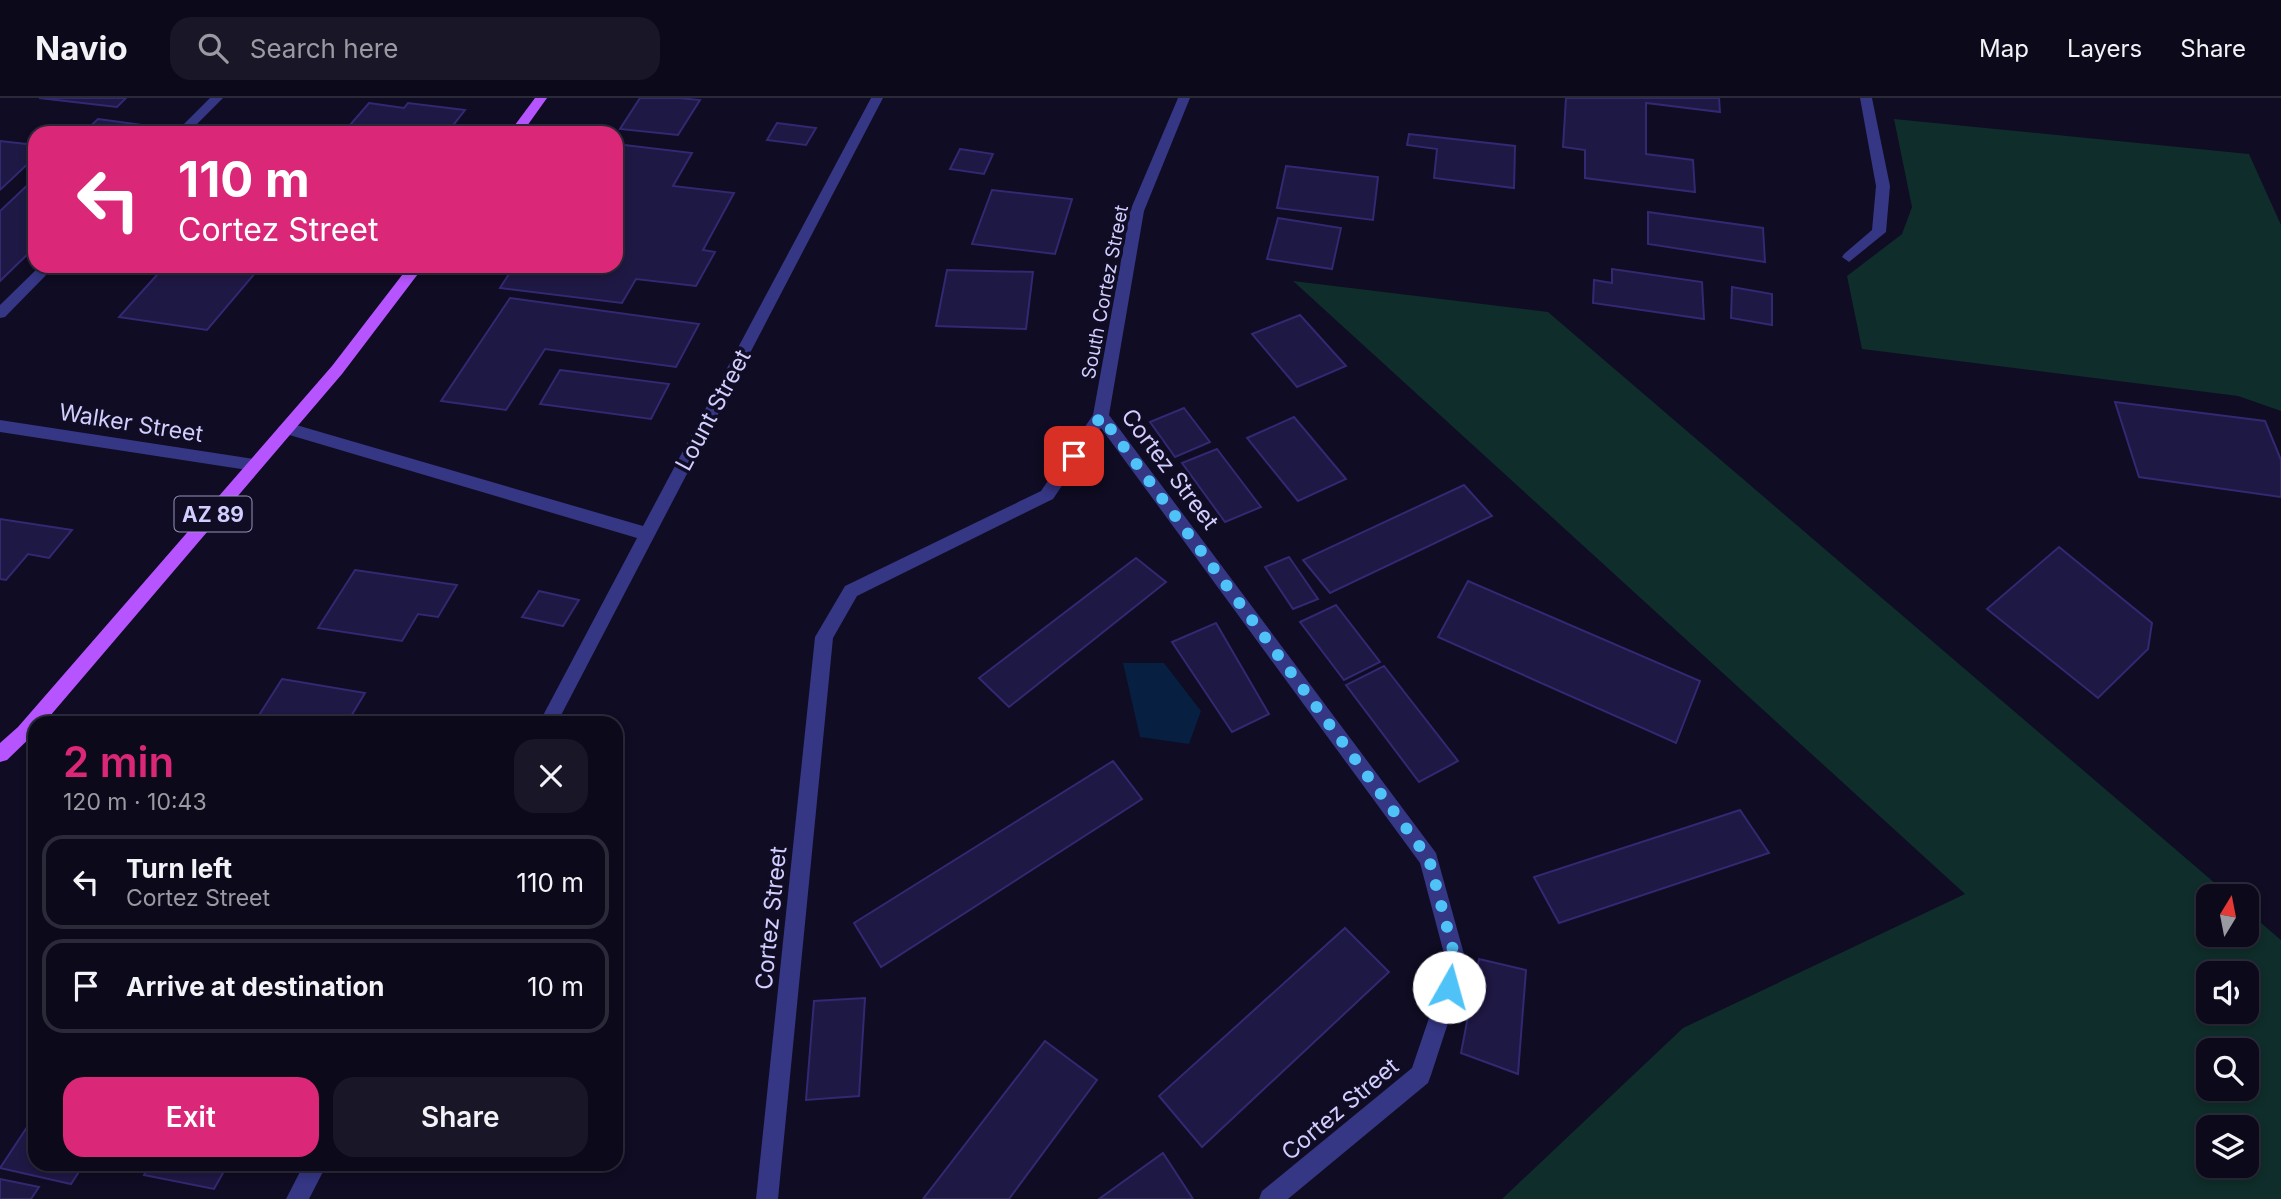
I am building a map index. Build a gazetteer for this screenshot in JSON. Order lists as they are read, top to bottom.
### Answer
{
  "streets": {
    "main road": ["AZ 89"],
    "street": [
      "South Cortez Street",
      "Lount Street",
      "Walker Street",
      "Cortez Street"
    ]
  },
  "crossings": [
    ["South Cortez Street", "Cortez Street"],
    ["Walker Street", "AZ 89"]
  ],
  "north": "top",
  "page": {
    "header": "Navio",
    "search": "Search here",
    "nav": ["Map", "Layers", "Share"],
    "turn": ["110 m", "Cortez Street"],
    "heading": ["2 min", "120 m · 10:43"],
    "list": [
      {
        "name": "Turn left",
        "note": "Cortez Street",
        "value": "110 m"
      },
      {
        "name": "Arrive at destination",
        "value": "10 m"
      }
    ],
    "buttons": ["Exit", "Share"]
  }
}
